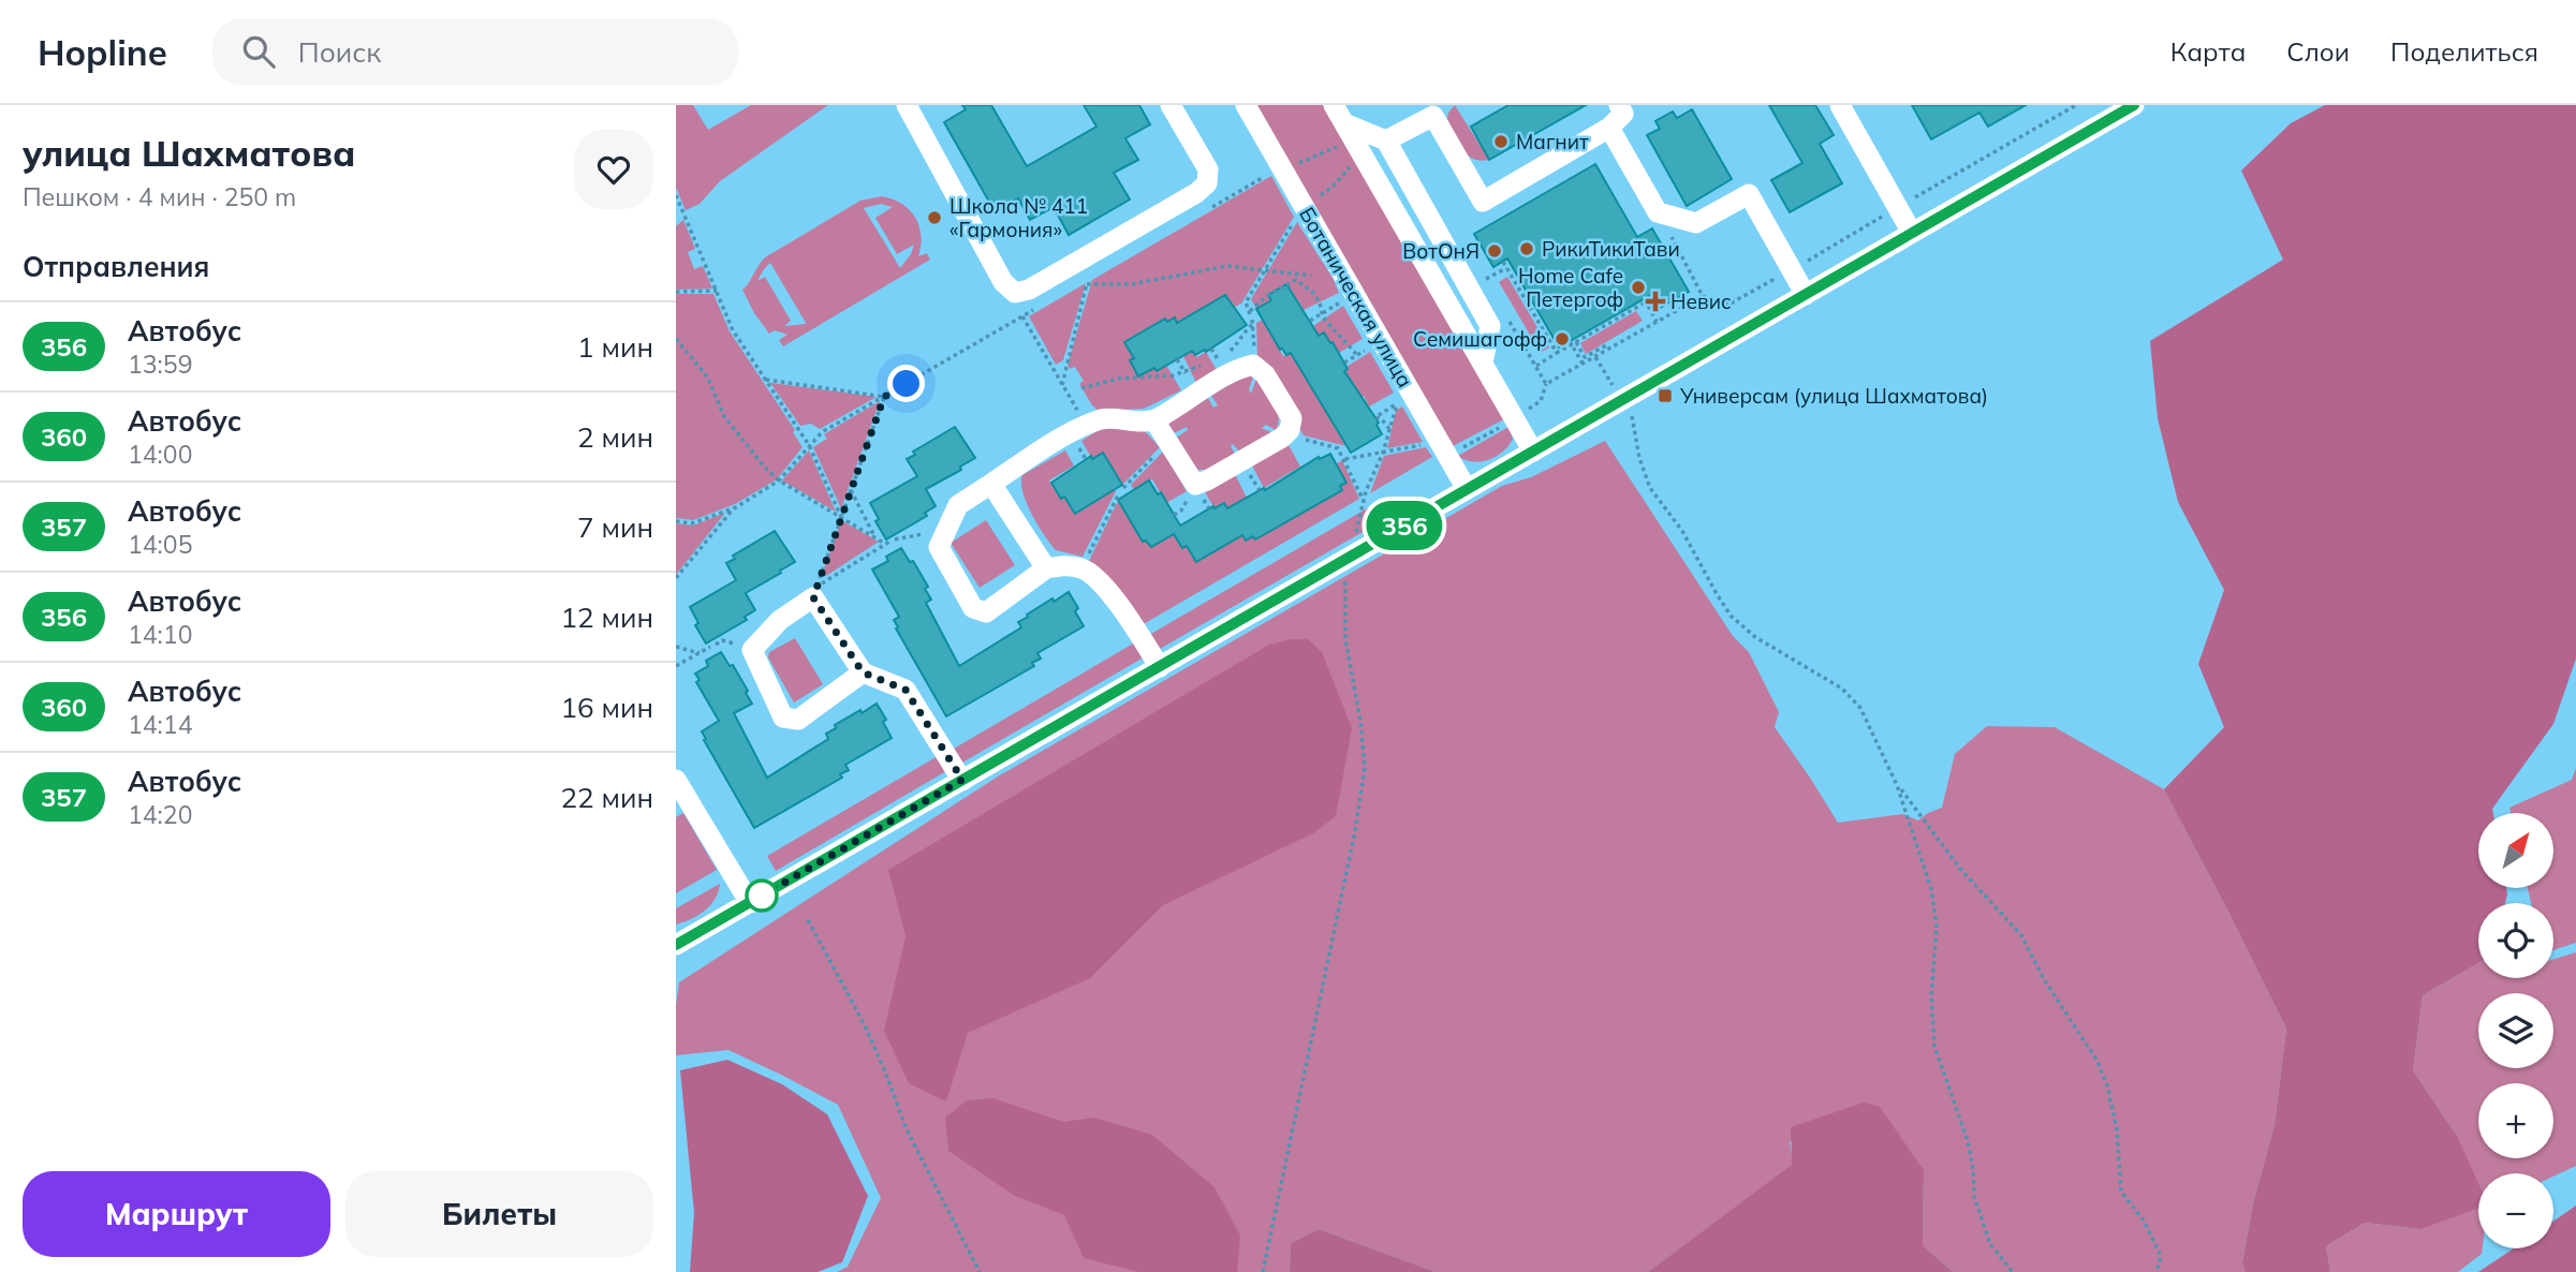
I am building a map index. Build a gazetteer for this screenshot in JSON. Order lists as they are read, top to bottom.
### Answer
{
  "streets": {
    "street": ["Ботаническая улица"]
  },
  "places": {
    "other": [
      "Магнит",
      "Школа № 411 «Гармония»",
      "РикиТикиТави",
      "ВотОнЯ",
      "Home Cafe Петергоф",
      "Семишагофф"
    ],
    "health": ["Невис"],
    "transit": ["Универсам (улица Шахматова)"]
  },
  "lines": ["bus line 356"],
  "north": "top right",
  "page": {
    "header": "Hopline",
    "search": "Поиск",
    "nav": ["Карта", "Слои", "Поделиться"],
    "heading": [
      ["улица Шахматова", "Пешком · 4 мин · 250 m"],
      "Отправления"
    ],
    "on_map": "356",
    "list": [
      {
        "mark": "356",
        "name": "Автобус",
        "note": "13:59",
        "value": "1 мин"
      },
      {
        "mark": "360",
        "name": "Автобус",
        "note": "14:00",
        "value": "2 мин"
      },
      {
        "mark": "357",
        "name": "Автобус",
        "note": "14:05",
        "value": "7 мин"
      },
      {
        "mark": "356",
        "name": "Автобус",
        "note": "14:10",
        "value": "12 мин"
      },
      {
        "mark": "360",
        "name": "Автобус",
        "note": "14:14",
        "value": "16 мин"
      },
      {
        "mark": "357",
        "name": "Автобус",
        "note": "14:20",
        "value": "22 мин"
      }
    ],
    "map_buttons": ["+", "−"],
    "buttons": ["Маршрут", "Билеты"]
  }
}
